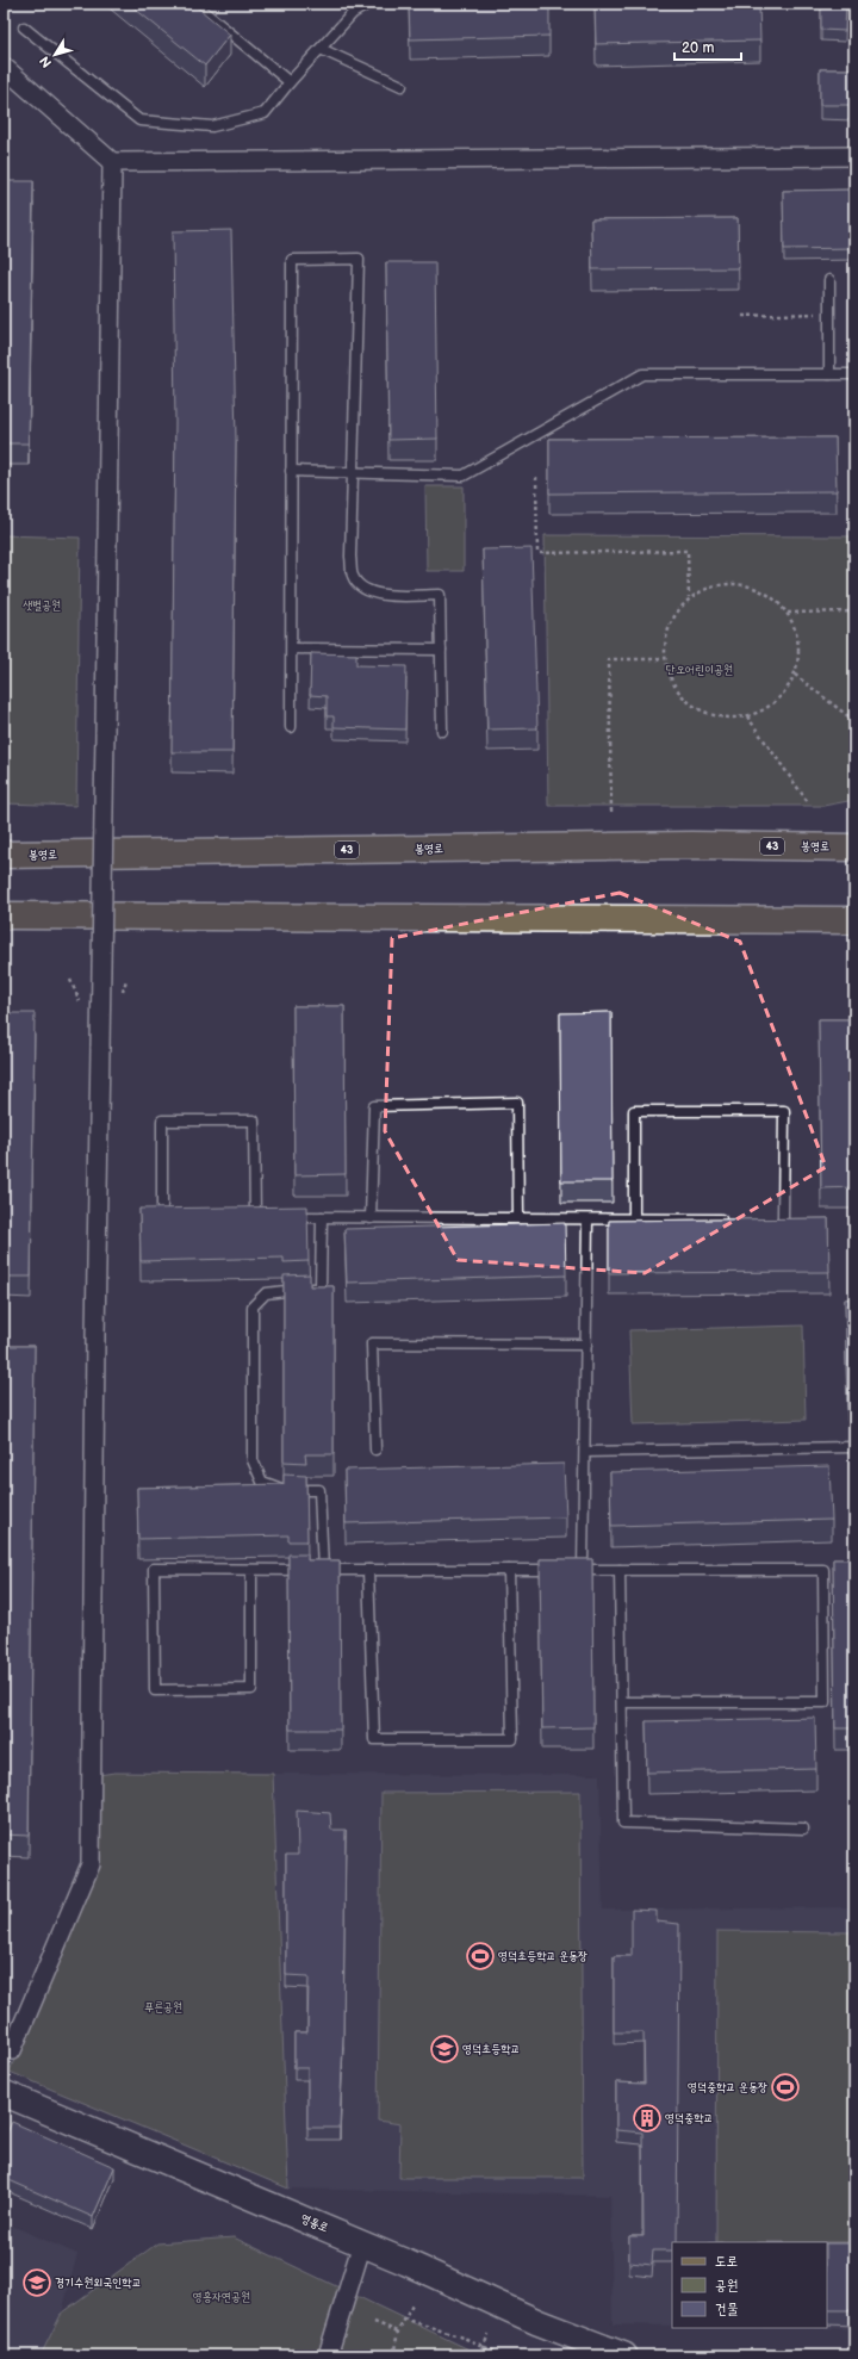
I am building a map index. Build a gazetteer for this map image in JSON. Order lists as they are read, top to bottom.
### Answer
{
  "streets": {
    "main road": ["43", "봉영로"],
    "street": ["영통로"]
  },
  "parks": [
    "샛별공원",
    "단오어린이공원",
    "푸른공원",
    "영흥자연공원"
  ],
  "places": {
    "sports": ["영덕초등학교 운동장", "영덕중학교 운동장"],
    "school or university": ["영덕초등학교", "경기수원외국인학교"],
    "building": ["영덕중학교"]
  },
  "legend": ["도로", "공원", "건물"],
  "scale_bar": "20 m",
  "north": "bottom left"
}
